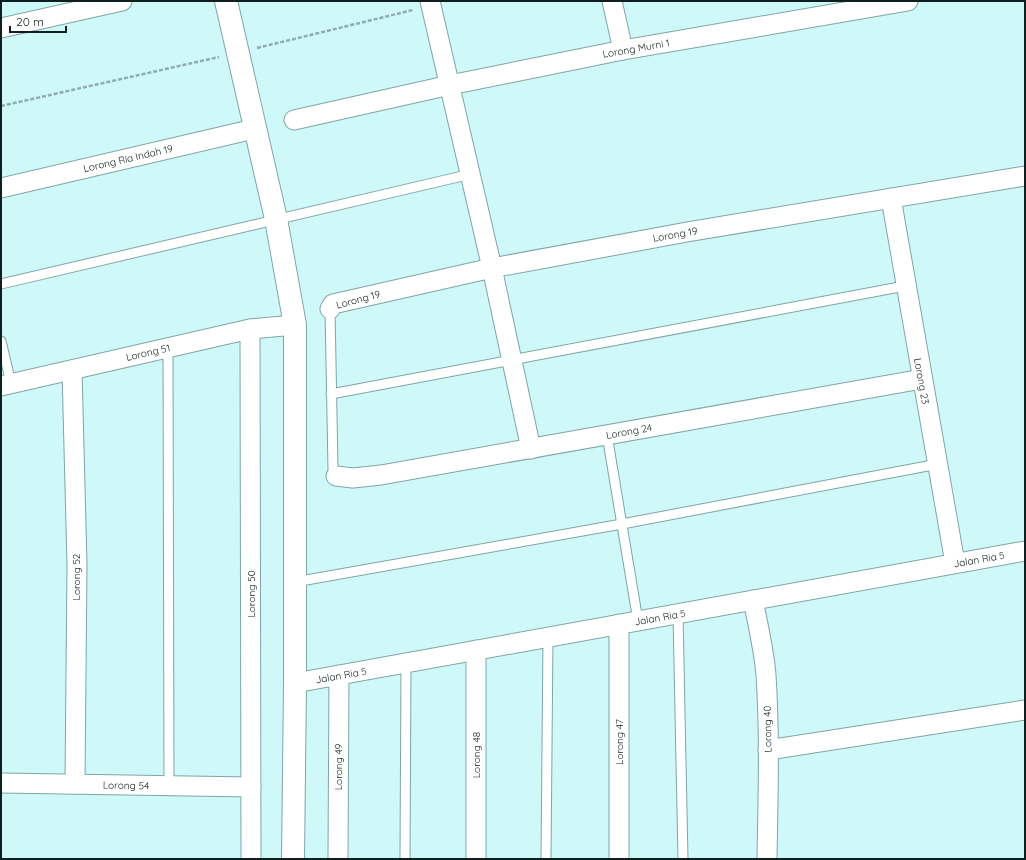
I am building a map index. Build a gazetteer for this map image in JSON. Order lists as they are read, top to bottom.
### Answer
{
  "streets": {
    "street": [
      "Lorong Murni 1",
      "Lorong Ria Indah 19",
      "Lorong 19",
      "Lorong 51",
      "Lorong 23",
      "Lorong 24",
      "Jalan Ria 5",
      "Lorong 52",
      "Lorong 50",
      "Lorong 40",
      "Lorong 47",
      "Lorong 48",
      "Lorong 49",
      "Lorong 54"
    ]
  },
  "crossings": [
    ["Lorong 19", "Lorong 23"],
    ["Lorong 51", "Lorong 52"],
    ["Lorong 51", "Lorong 50"],
    ["Lorong 23", "Lorong 24"],
    ["Lorong 23", "Jalan Ria 5"],
    ["Jalan Ria 5", "Lorong 40"],
    ["Jalan Ria 5", "Lorong 47"],
    ["Jalan Ria 5", "Lorong 48"],
    ["Jalan Ria 5", "Lorong 49"],
    ["Lorong 52", "Lorong 54"],
    ["Lorong 50", "Lorong 54"]
  ],
  "scale_bar": "20 m"
}
